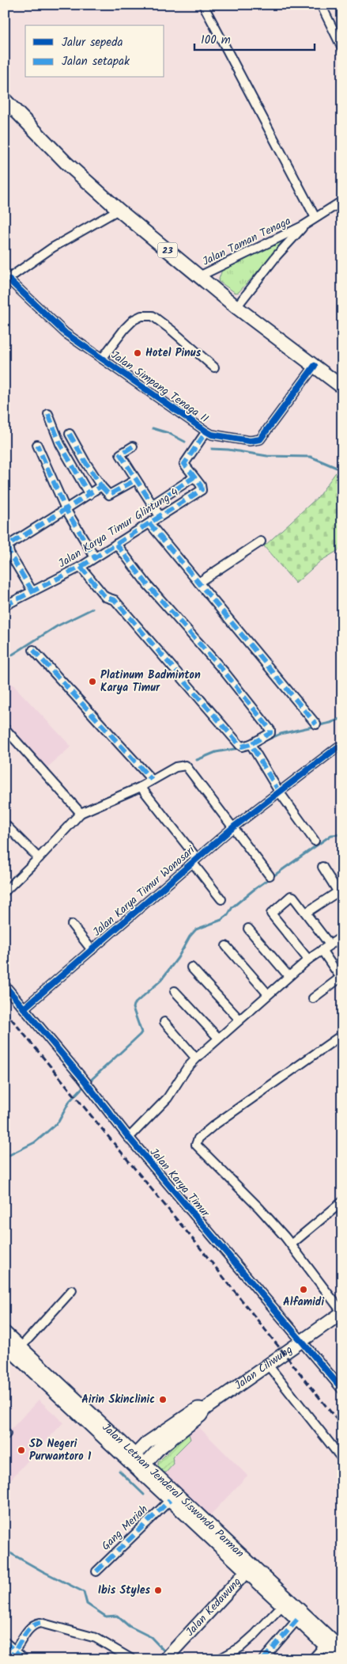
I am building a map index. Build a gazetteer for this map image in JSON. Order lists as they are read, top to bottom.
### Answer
{
  "streets": {
    "highway": ["23"],
    "main road": ["Jalan Ciliwung", "Jalan Letnan Jenderal Siswondo Parman", "Jalan Kedawung"],
    "street": [
      "Jalan Taman Tenaga",
      "Jalan Simpang Tenaga II",
      "Jalan Karya Timur Glintung 4",
      "Jalan Karya Timur Wonosari",
      "Jalan Karya Timur",
      "Gang Meriah"
    ]
  },
  "crossings": [
    ["Jalan Taman Tenaga", "23"],
    ["23", "Jalan Simpang Tenaga II"],
    ["Jalan Karya Timur Wonosari", "Jalan Karya Timur"],
    ["Jalan Karya Timur", "Jalan Ciliwung"],
    ["Jalan Ciliwung", "Jalan Letnan Jenderal Siswondo Parman"],
    ["Jalan Letnan Jenderal Siswondo Parman", "Gang Meriah"],
    ["Jalan Letnan Jenderal Siswondo Parman", "Jalan Kedawung"]
  ],
  "places": [
    "Hotel Pinus",
    "Platinum Badminton Karya Timur",
    "Alfamidi",
    "Airin Skinclinic",
    "SD Negeri Purwantoro 1",
    "Ibis Styles"
  ],
  "legend": ["Jalur sepeda", "Jalan setapak"],
  "scale_bar": "100 m"
}
